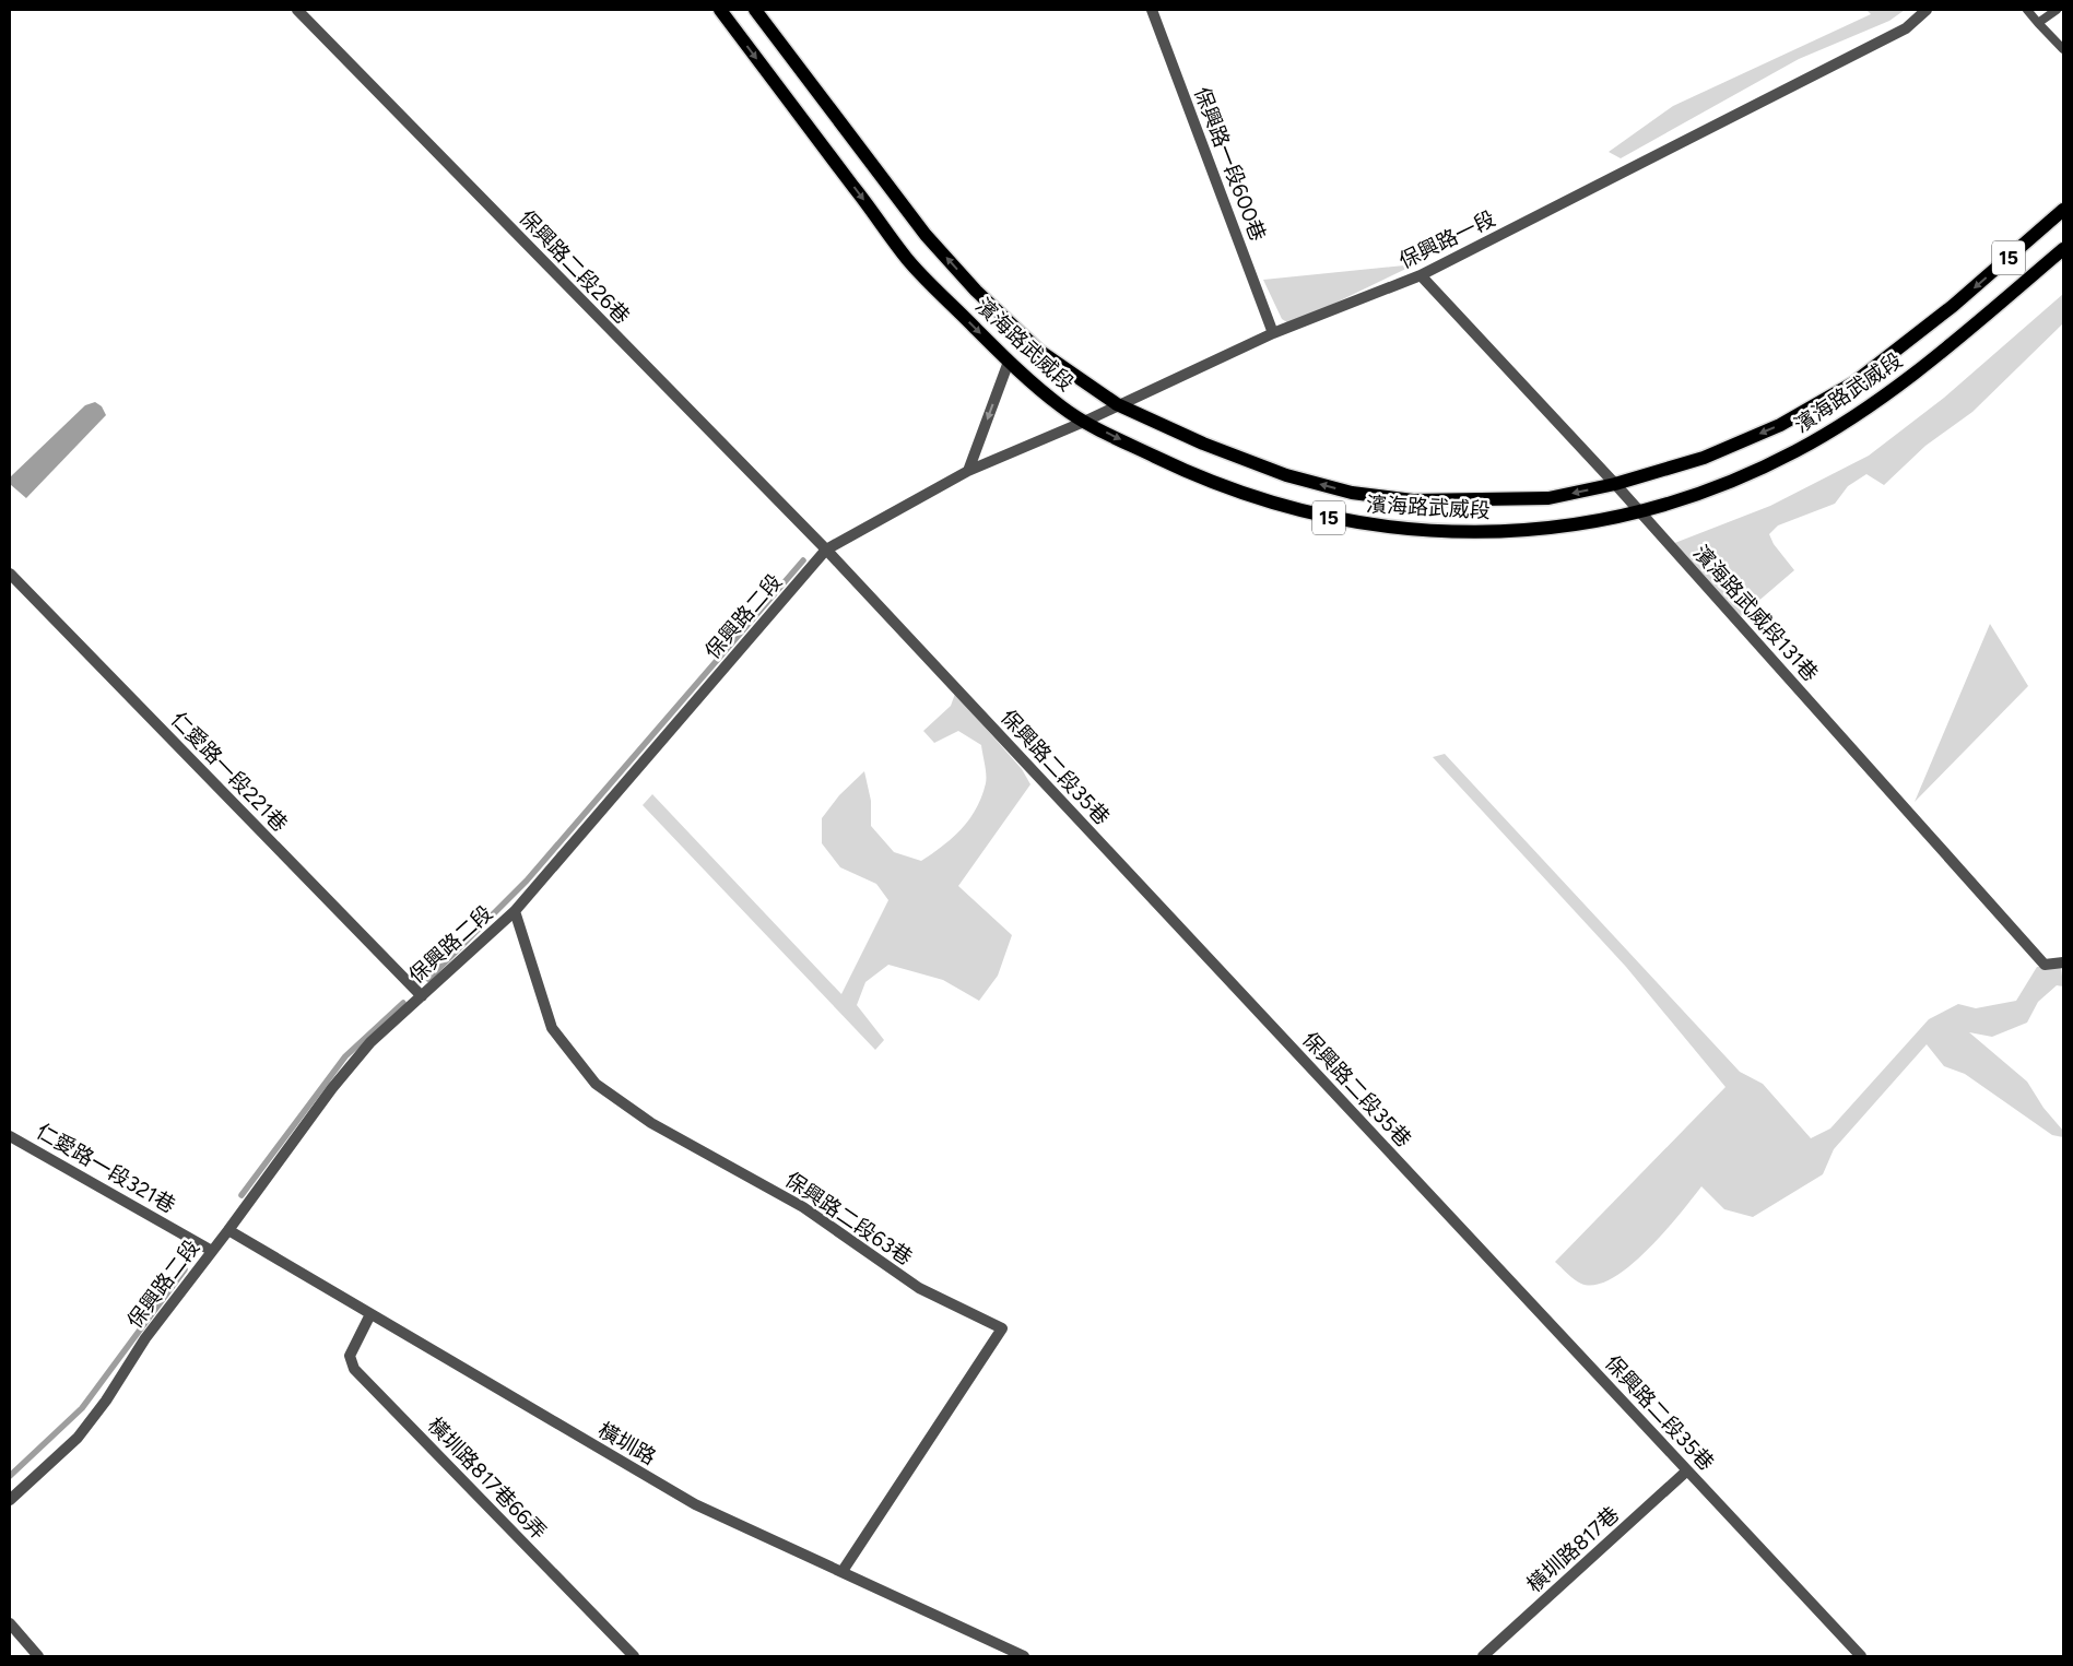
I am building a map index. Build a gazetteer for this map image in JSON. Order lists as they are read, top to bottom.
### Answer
{
  "streets": {
    "main road": ["15", "濱海路武威段"],
    "street": [
      "保興路一段600巷",
      "保興路一段",
      "保興路二段26巷",
      "濱海路武威段131巷",
      "保興路二段",
      "保興路二段35巷",
      "仁愛路一段221巷",
      "仁愛路一段321巷",
      "保興路二段63巷",
      "橫圳路",
      "橫圳路817巷66弄",
      "橫圳路817巷"
    ]
  },
  "crossings": [
    ["保興路一段600巷", "保興路一段"],
    ["保興路一段", "濱海路武威段"],
    ["保興路一段", "濱海路武威段131巷"],
    ["保興路一段", "保興路二段"],
    ["保興路二段26巷", "保興路二段"],
    ["保興路二段26巷", "保興路二段35巷"],
    ["濱海路武威段", "濱海路武威段131巷"],
    ["保興路二段", "保興路二段35巷"],
    ["保興路二段", "仁愛路一段221巷"],
    ["保興路二段", "仁愛路一段321巷"],
    ["保興路二段", "保興路二段63巷"],
    ["保興路二段", "橫圳路"],
    ["保興路二段35巷", "橫圳路817巷"],
    ["保興路二段63巷", "橫圳路"],
    ["橫圳路", "橫圳路817巷66弄"]
  ]
}
